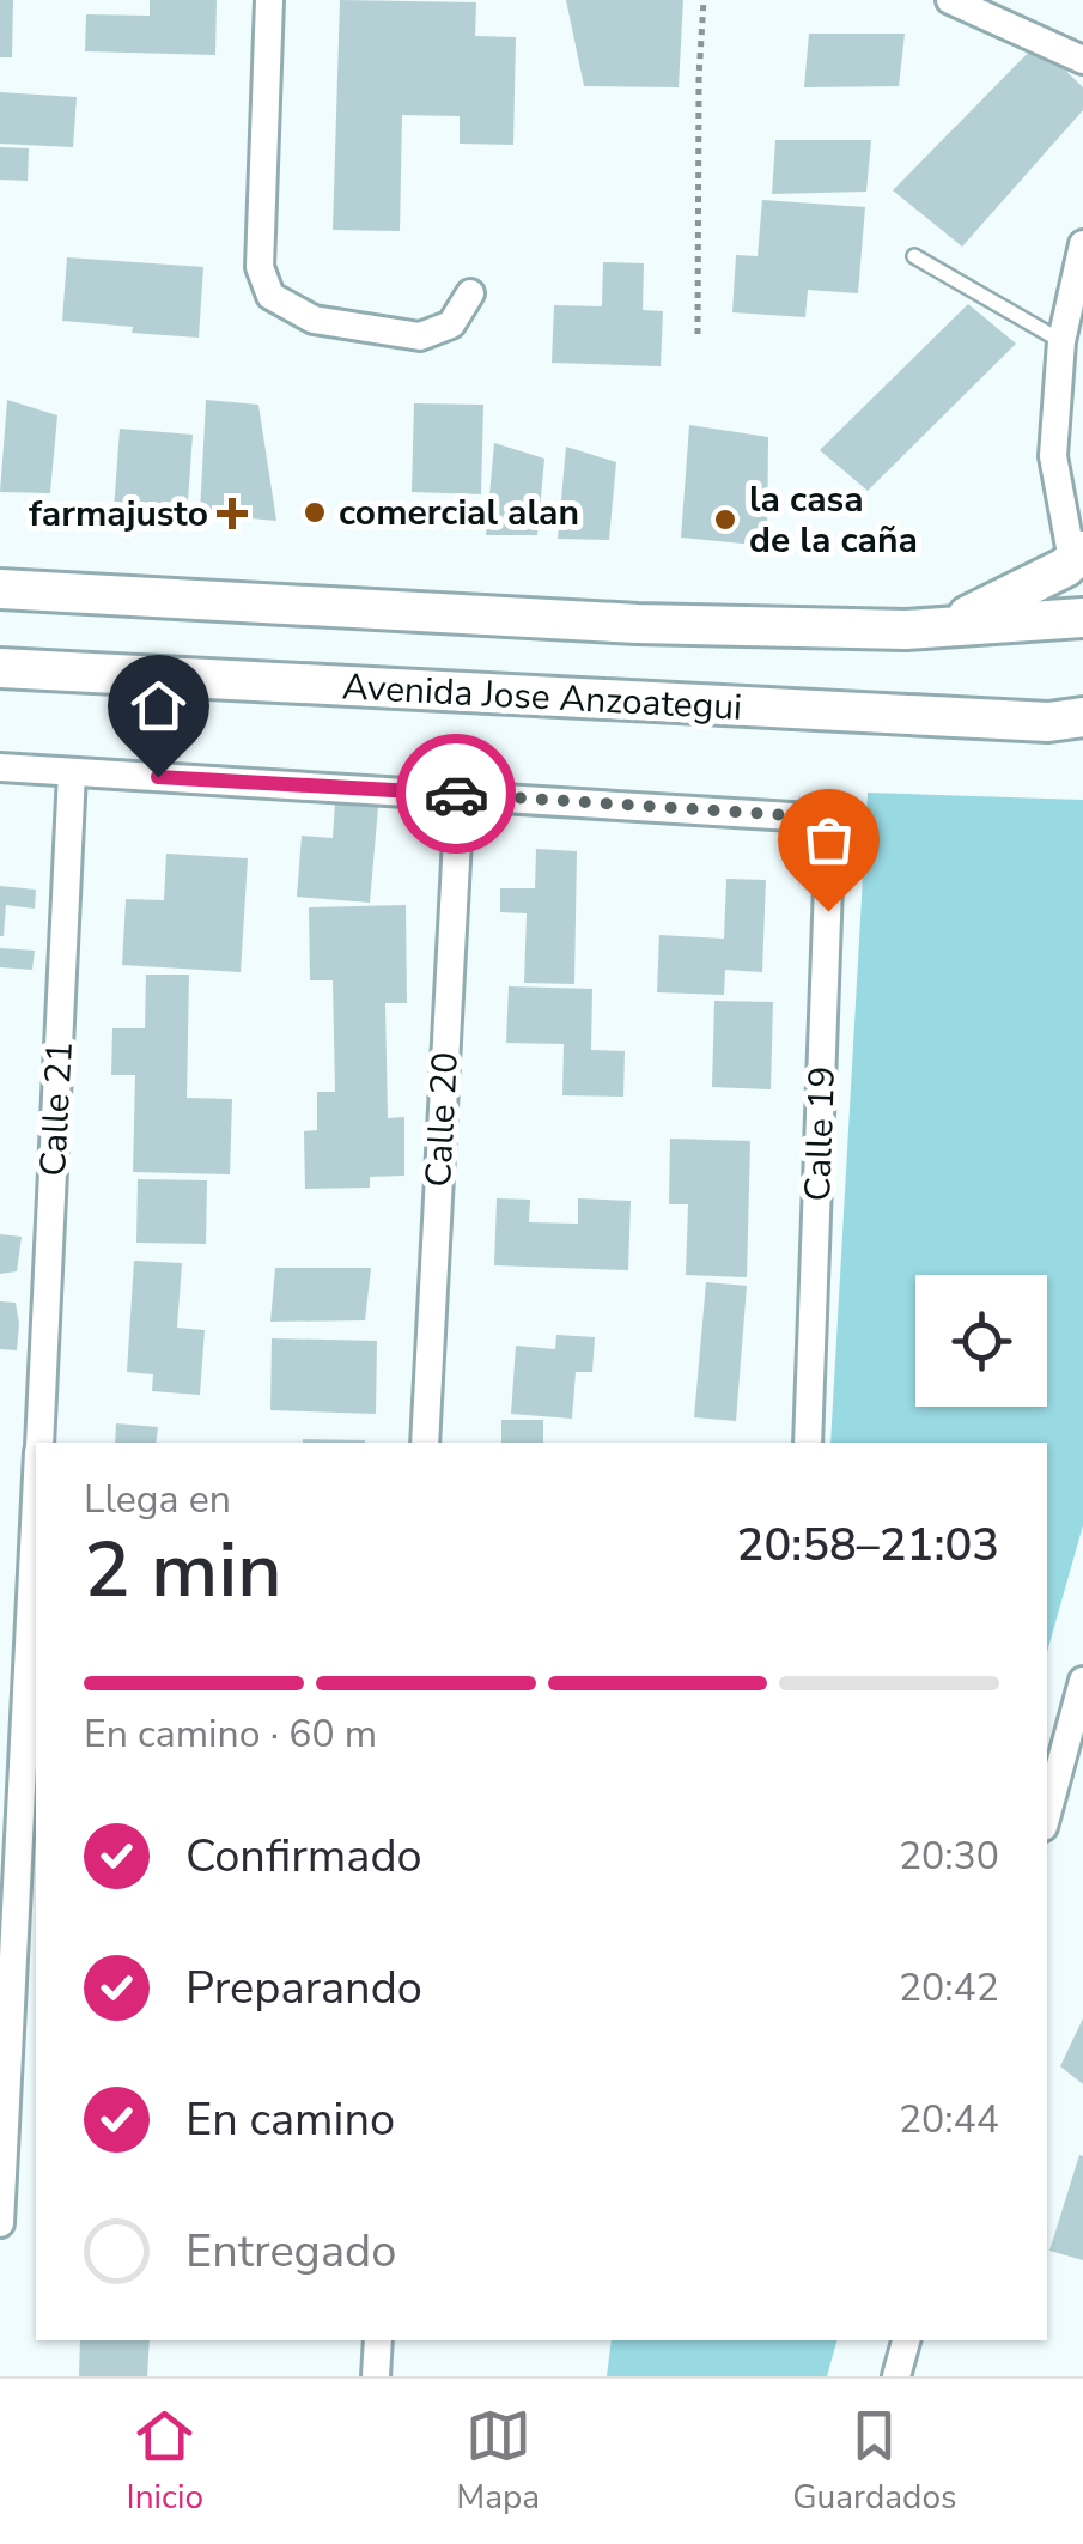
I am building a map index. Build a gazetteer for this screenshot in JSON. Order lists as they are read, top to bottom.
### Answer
{
  "streets": {
    "street": [
      "Avenida Jose Anzoategui",
      "Calle 21",
      "Calle 20",
      "Calle 19"
    ]
  },
  "crossings": [
    ["Calle 20", "Calle 19"]
  ],
  "places": {
    "other": ["comercial alan", "la casa de la caña"],
    "health": ["farmajusto"]
  },
  "page": {
    "heading": ["2 min", "Llega en", "20:58–21:03"],
    "bar": "En camino · 60 m",
    "list": [
      ["Confirmado", "20:30"],
      ["Preparando", "20:42"],
      ["En camino", "20:44"],
      "Entregado"
    ],
    "tabs": ["Inicio", "Mapa", "Guardados"]
  }
}
